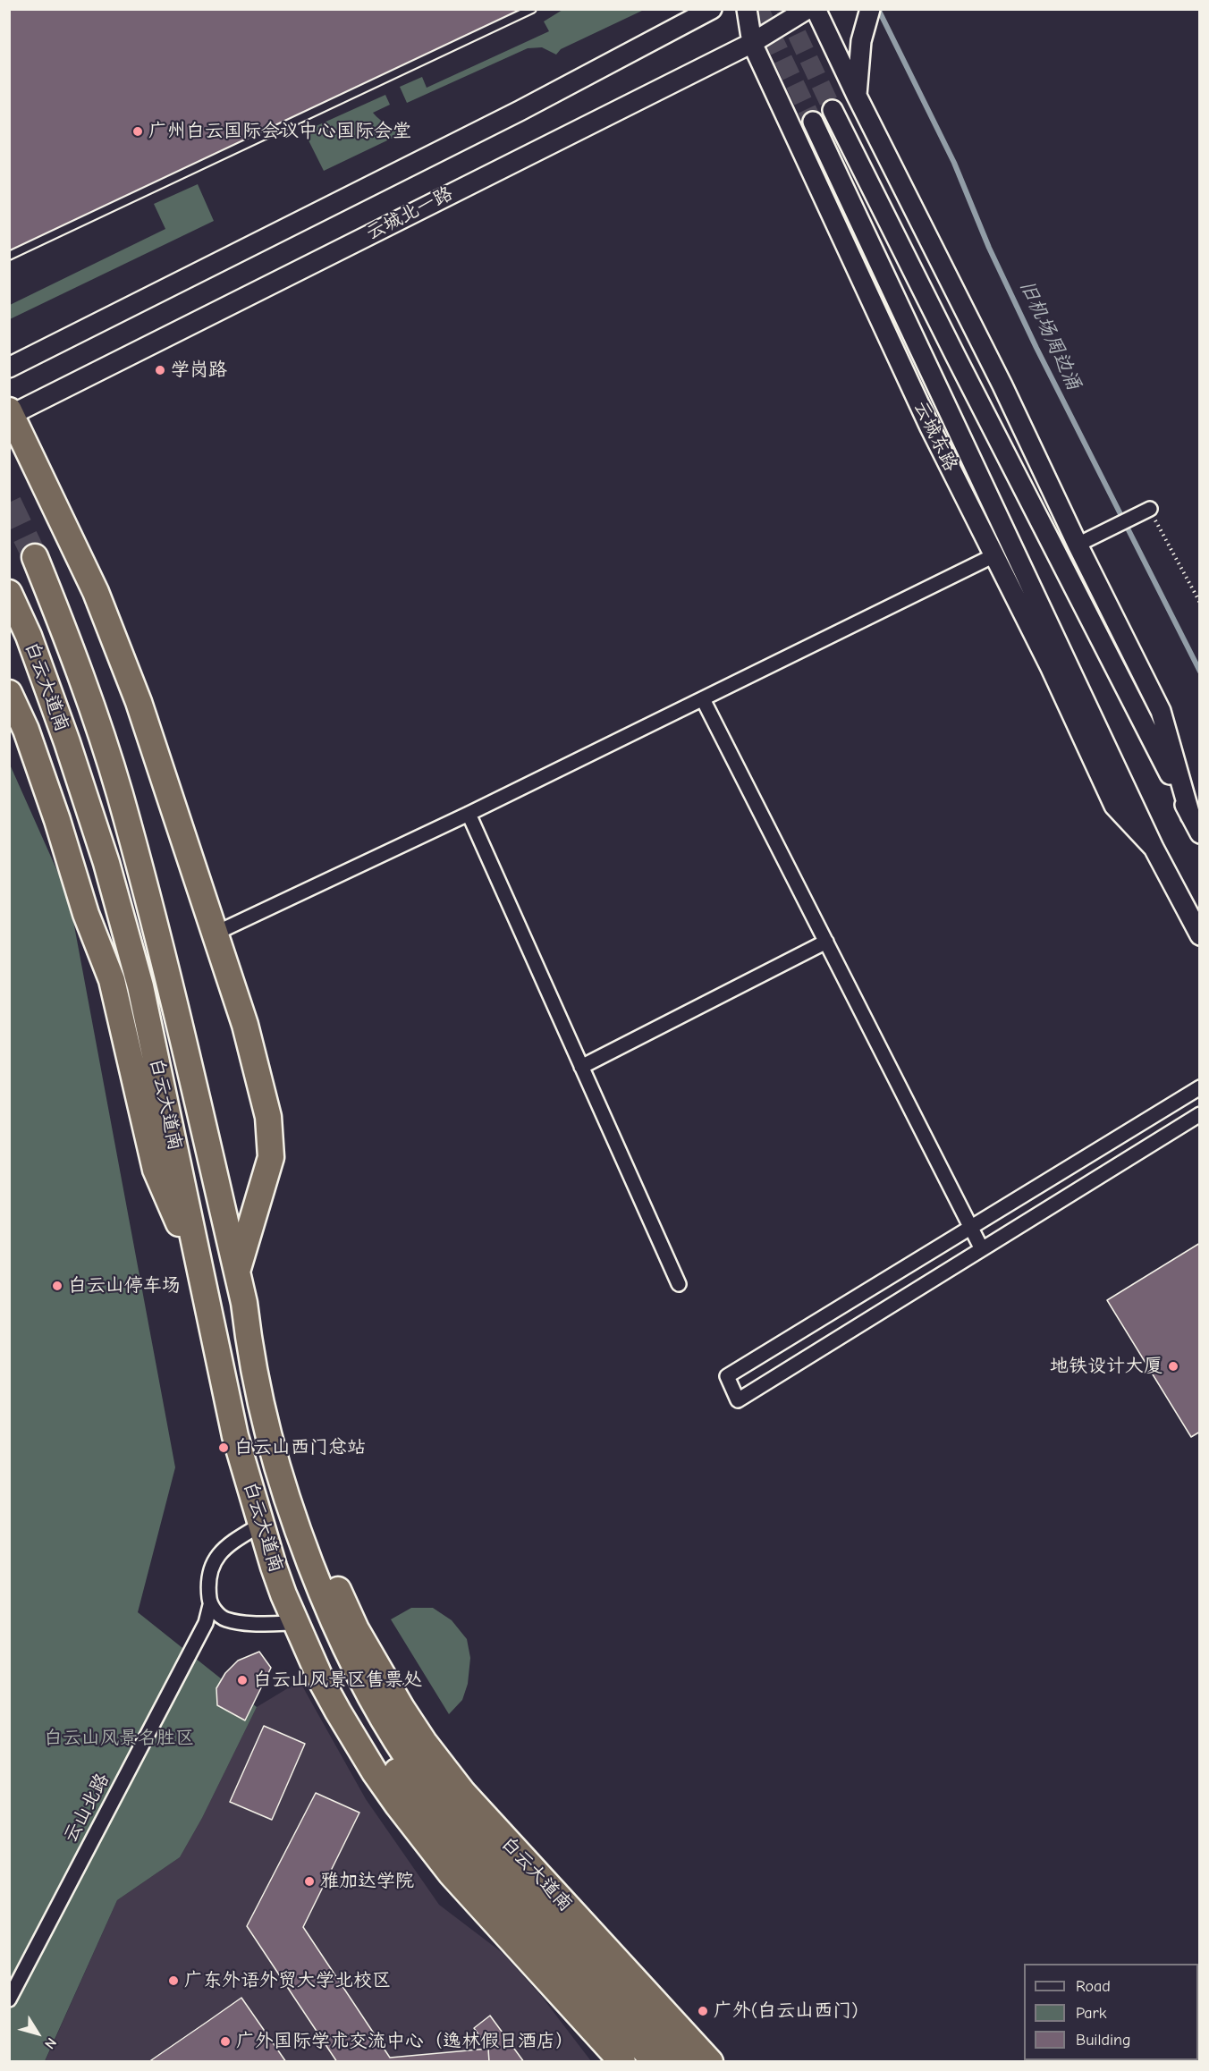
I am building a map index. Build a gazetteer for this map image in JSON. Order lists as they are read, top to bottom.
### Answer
{
  "streets": {
    "highway": ["白云大道南"],
    "street": ["云城北一路", "云城东路", "云山北路"]
  },
  "crossings": [
    ["云城北一路", "云城东路"],
    ["白云大道南", "云山北路"]
  ],
  "water": ["旧机场周边涌"],
  "parks": ["白云山风景名胜区"],
  "places": [
    "广州白云国际会议中心国际会堂",
    "学岗路",
    "白云山停车场",
    "地铁设计大厦",
    "白云山西门总站",
    "白云山风景区售票处",
    "雅加达学院",
    "广东外语外贸大学北校区",
    "广外(白云山西门)",
    "广外国际学术交流中心（逸林假日酒店）"
  ],
  "legend": ["Road", "Park", "Building"],
  "north": "bottom right"
}
